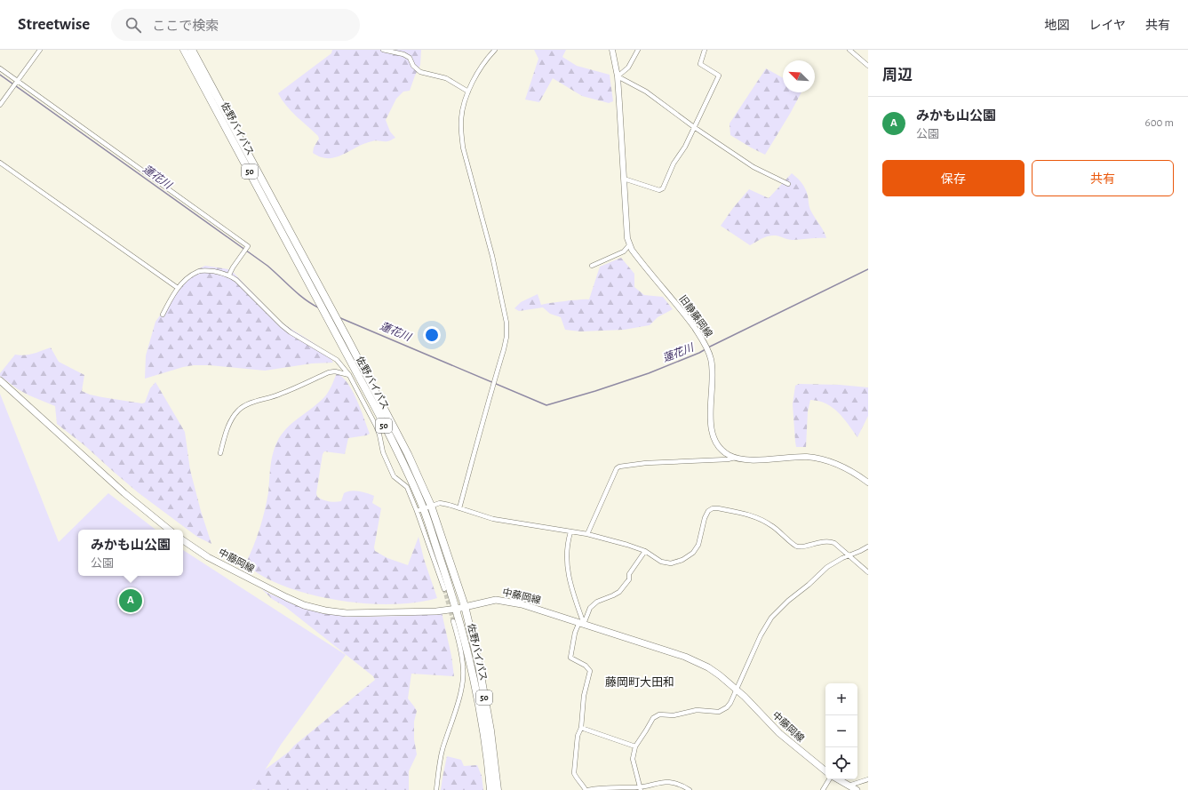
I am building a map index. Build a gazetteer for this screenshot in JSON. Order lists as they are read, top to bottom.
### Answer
{
  "streets": {
    "highway": ["佐野バイパス", "50"],
    "main road": ["中藤岡線"],
    "street": ["旧静藤岡線"]
  },
  "crossings": [
    ["佐野バイパス", "中藤岡線"]
  ],
  "districts": ["藤岡町大田和"],
  "water": ["蓮花川"],
  "north": "top left",
  "page": {
    "header": "Streetwise",
    "search": "ここで検索",
    "nav": ["地図", "レイヤ", "共有"],
    "heading": "周辺",
    "list": [
      {
        "mark": "A",
        "name": "みかも山公園",
        "note": "公園",
        "value": "600 m"
      }
    ],
    "buttons": ["保存", "共有"],
    "popup": ["みかも山公園", "公園"],
    "pins": "A",
    "map_buttons": ["+", "−"]
  }
}
